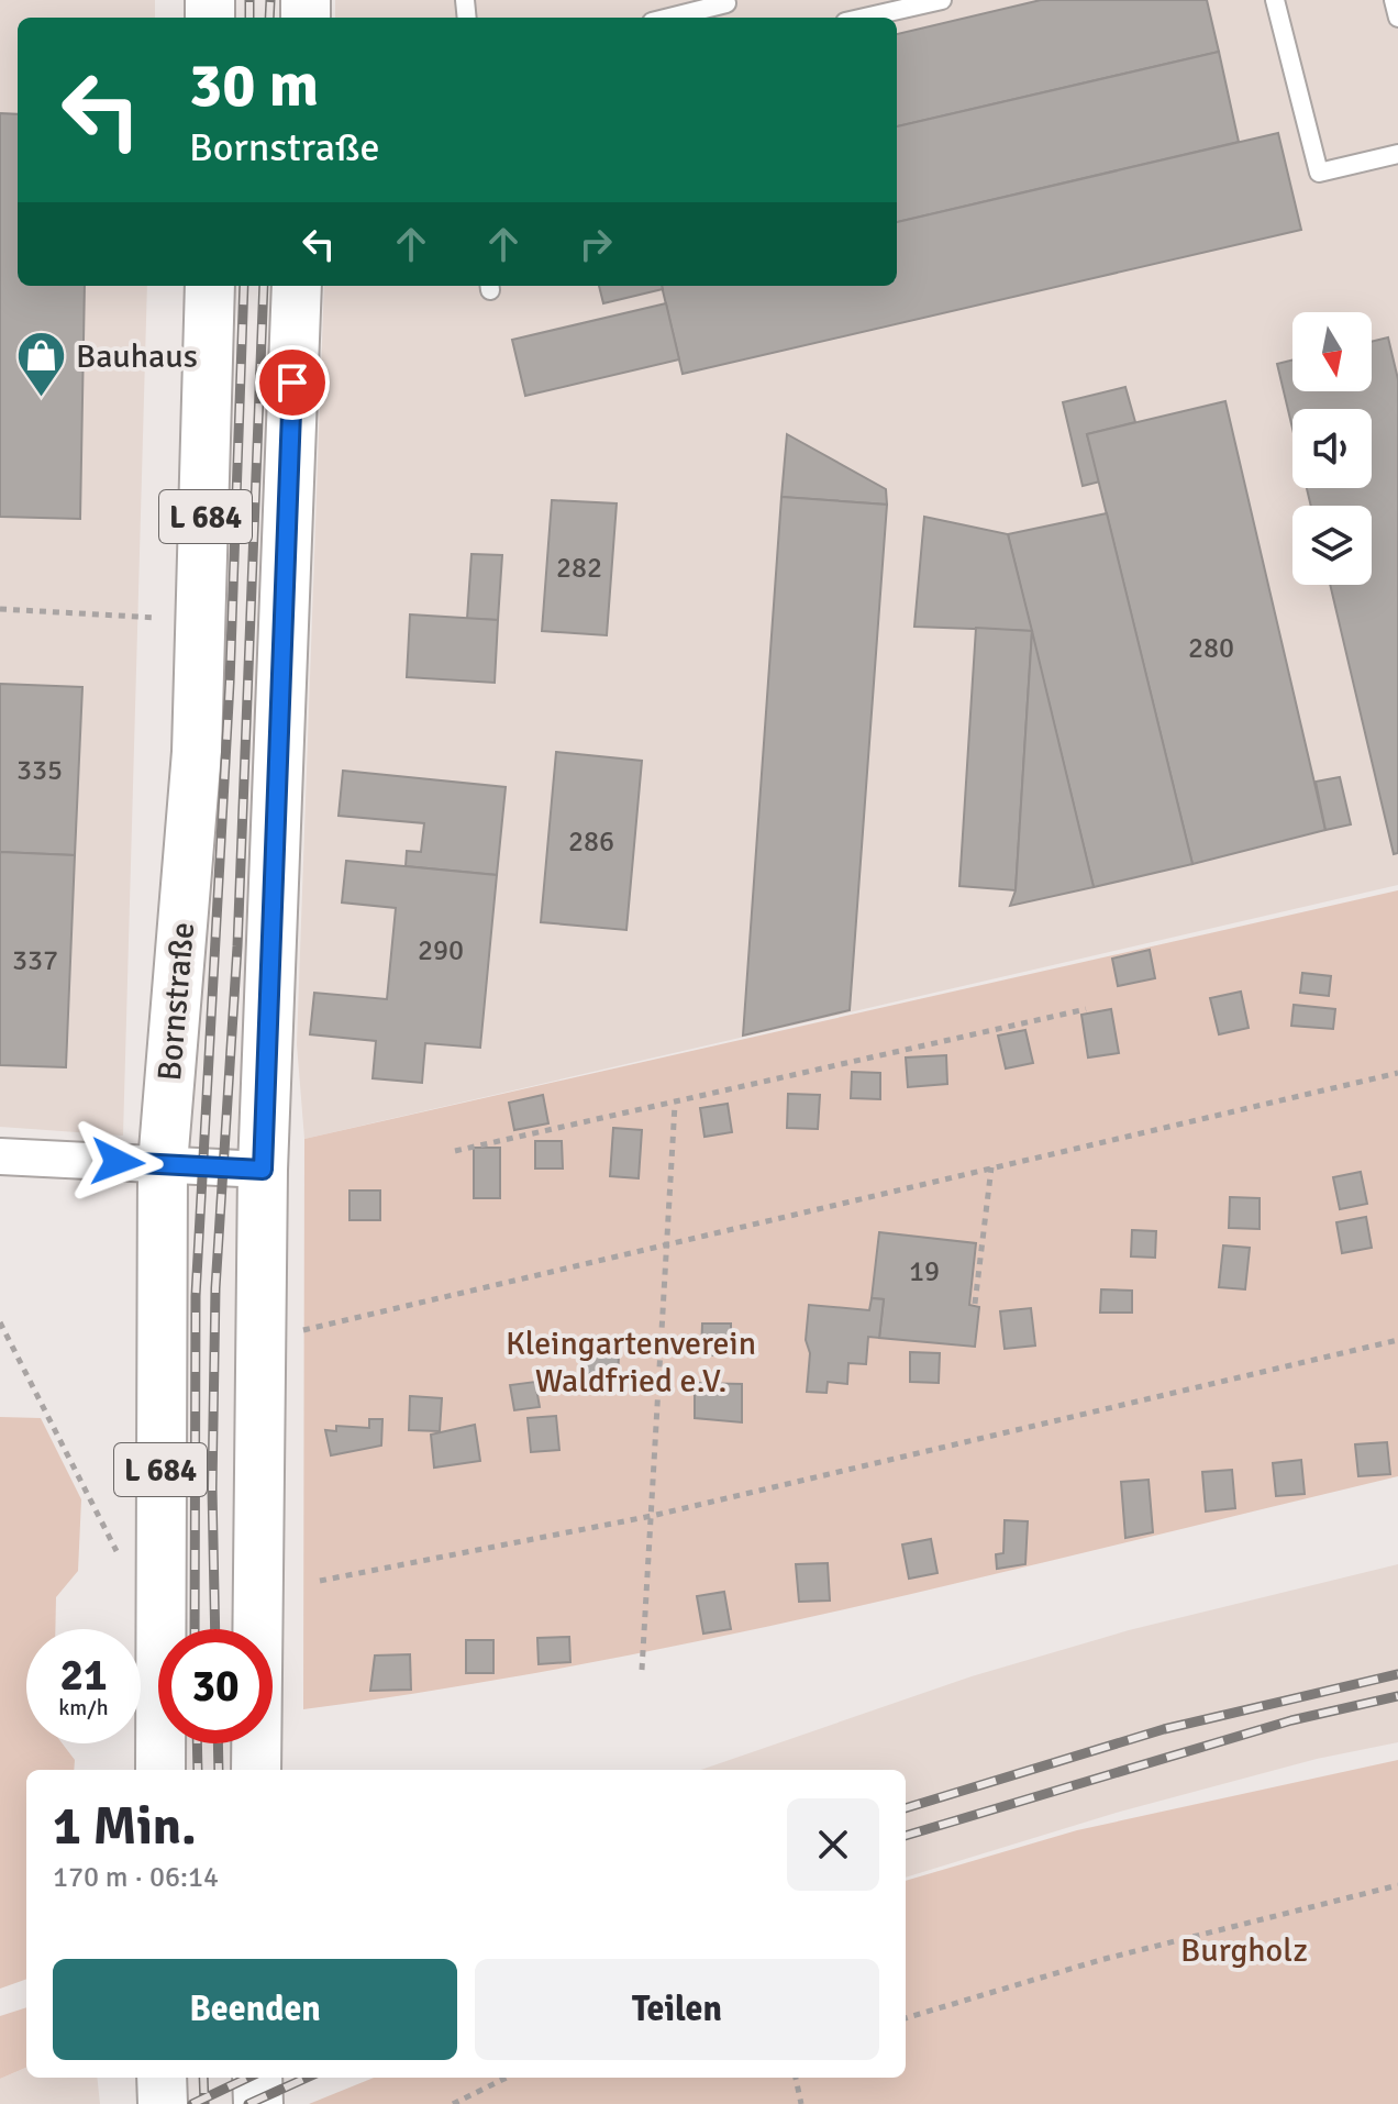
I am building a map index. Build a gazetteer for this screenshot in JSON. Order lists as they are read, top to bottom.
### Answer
{
  "streets": {
    "main road": ["L 684", "Bornstraße"]
  },
  "parks": ["Kleingartenverein Waldfried e.V.", "Burgholz"],
  "places": {
    "shop": ["Bauhaus"]
  },
  "house_numbers": [
    "282",
    "280",
    "335",
    "286",
    "290",
    "337",
    "19"
  ],
  "north": "bottom",
  "page": {
    "turn": ["30 m", "Bornstraße"],
    "speed": "21 km/h",
    "limit": "30",
    "heading": ["1 Min.", "170 m · 06:14"],
    "buttons": ["Beenden", "Teilen"]
  }
}
